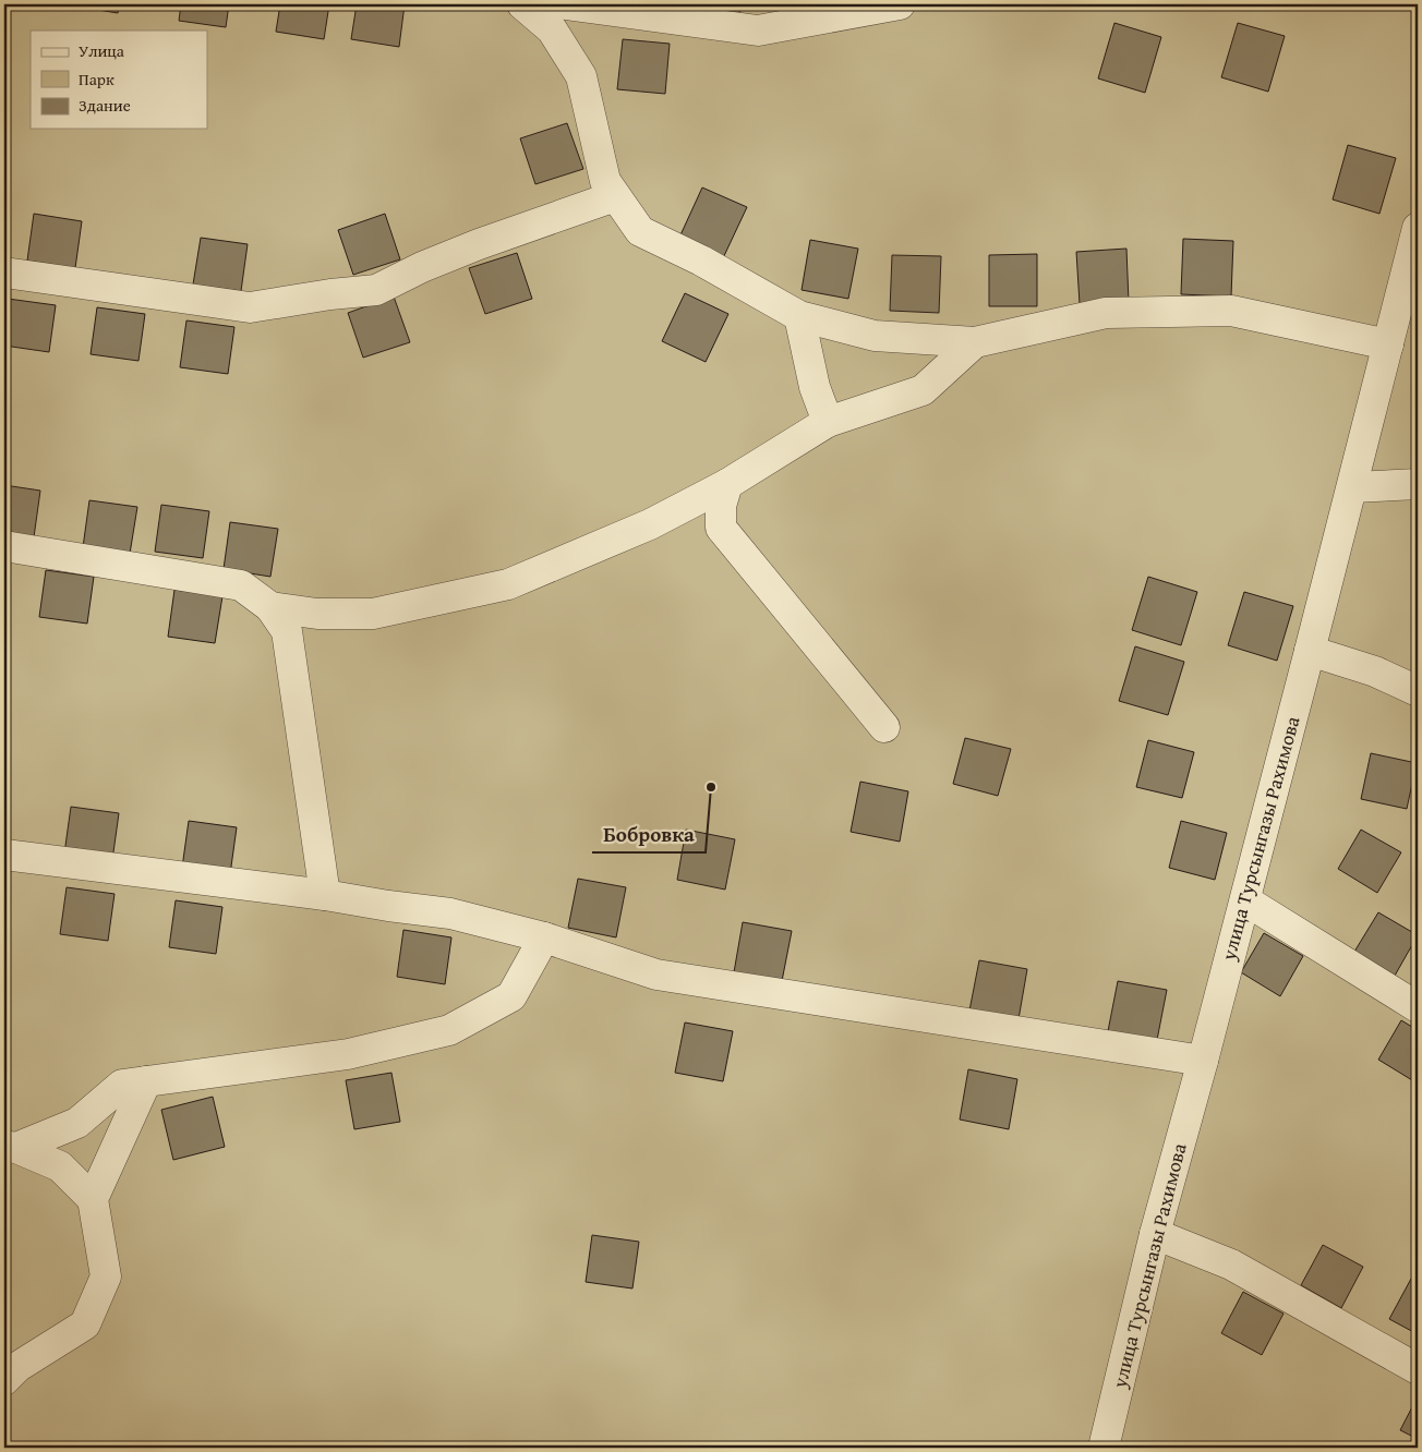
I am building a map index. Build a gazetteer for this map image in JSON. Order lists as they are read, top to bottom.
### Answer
{
  "streets": {
    "street": ["улица Турсынгазы Рахимова"]
  },
  "places": ["Бобровка"],
  "legend": ["Улица", "Парк", "Здание"]
}
